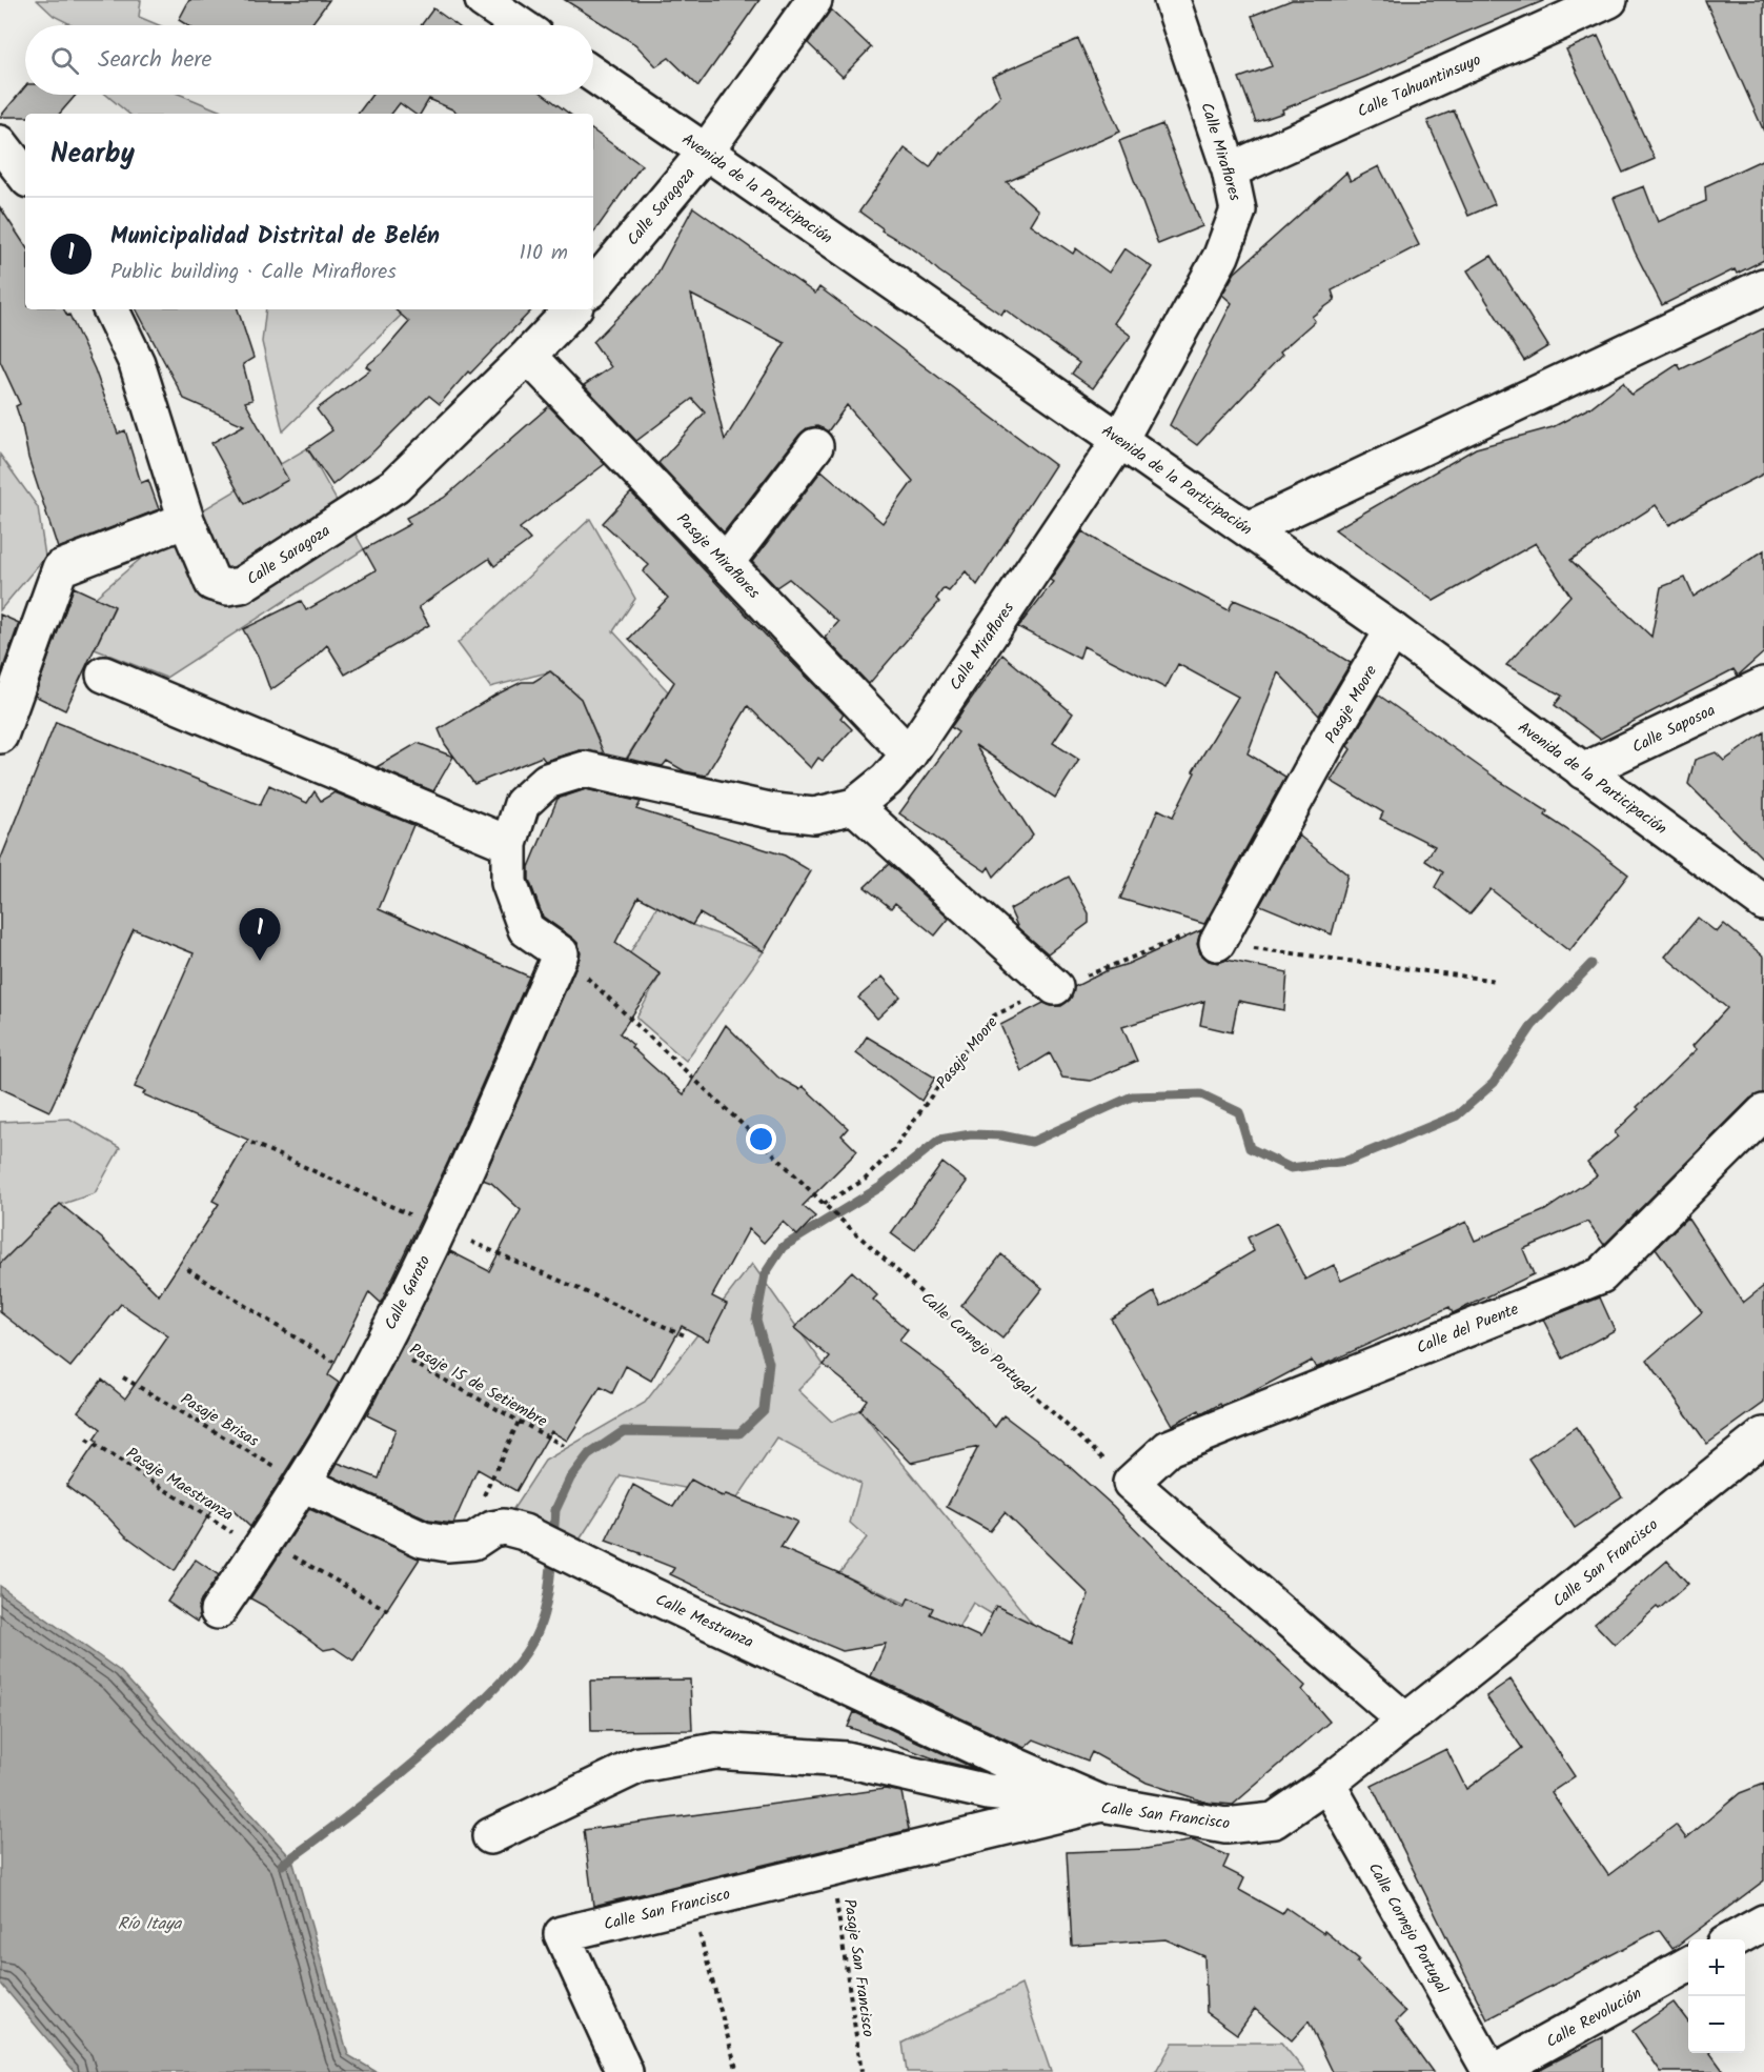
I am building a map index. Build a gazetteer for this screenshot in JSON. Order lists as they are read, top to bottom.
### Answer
{
  "streets": {
    "street": [
      "Calle Tahuantinsuyo",
      "Calle Miraflores",
      "Avenida de la Participación",
      "Calle Saragoza",
      "Pasaje Miraflores",
      "Pasaje Moore",
      "Calle Saposoa",
      "Calle Garoto",
      "Calle del Puente",
      "Calle Cornejo Portugal",
      "Calle San Francisco",
      "Calle Mestranza",
      "Calle Revolución"
    ],
    "path": [
      "Pasaje 15 de Setiembre",
      "Pasaje Brisas",
      "Pasaje Maestranza",
      "Pasaje San Francisco"
    ]
  },
  "crossings": [
    ["Calle Tahuantinsuyo", "Calle Miraflores"],
    ["Calle Miraflores", "Avenida de la Participación"],
    ["Calle Miraflores", "Pasaje Miraflores"],
    ["Calle Miraflores", "Calle Garoto"],
    ["Calle Miraflores", "Calle Cornejo Portugal"],
    ["Avenida de la Participación", "Calle Saragoza"],
    ["Avenida de la Participación", "Pasaje Moore"],
    ["Avenida de la Participación", "Calle Saposoa"],
    ["Calle Saragoza", "Pasaje Miraflores"],
    ["Pasaje Moore", "Calle Cornejo Portugal"],
    ["Calle Garoto", "Calle Cornejo Portugal"],
    ["Calle Garoto", "Pasaje 15 de Setiembre"],
    ["Calle Garoto", "Pasaje Brisas"],
    ["Calle Garoto", "Pasaje Maestranza"],
    ["Calle Garoto", "Calle Mestranza"],
    ["Calle del Puente", "Calle Cornejo Portugal"],
    ["Calle Cornejo Portugal", "Calle San Francisco"],
    ["Calle Cornejo Portugal", "Calle Revolución"],
    ["Pasaje Brisas", "Calle Mestranza"],
    ["Calle San Francisco", "Calle Mestranza"],
    ["Calle San Francisco", "Pasaje San Francisco"]
  ],
  "water": ["Río Itaya"],
  "page": {
    "search": "Search here",
    "heading": "Nearby",
    "list": [
      {
        "mark": "1",
        "name": "Municipalidad Distrital de Belén",
        "note": "Public building · Calle Miraflores",
        "value": "110 m"
      }
    ],
    "pins": "1",
    "map_buttons": ["+", "−"]
  }
}
